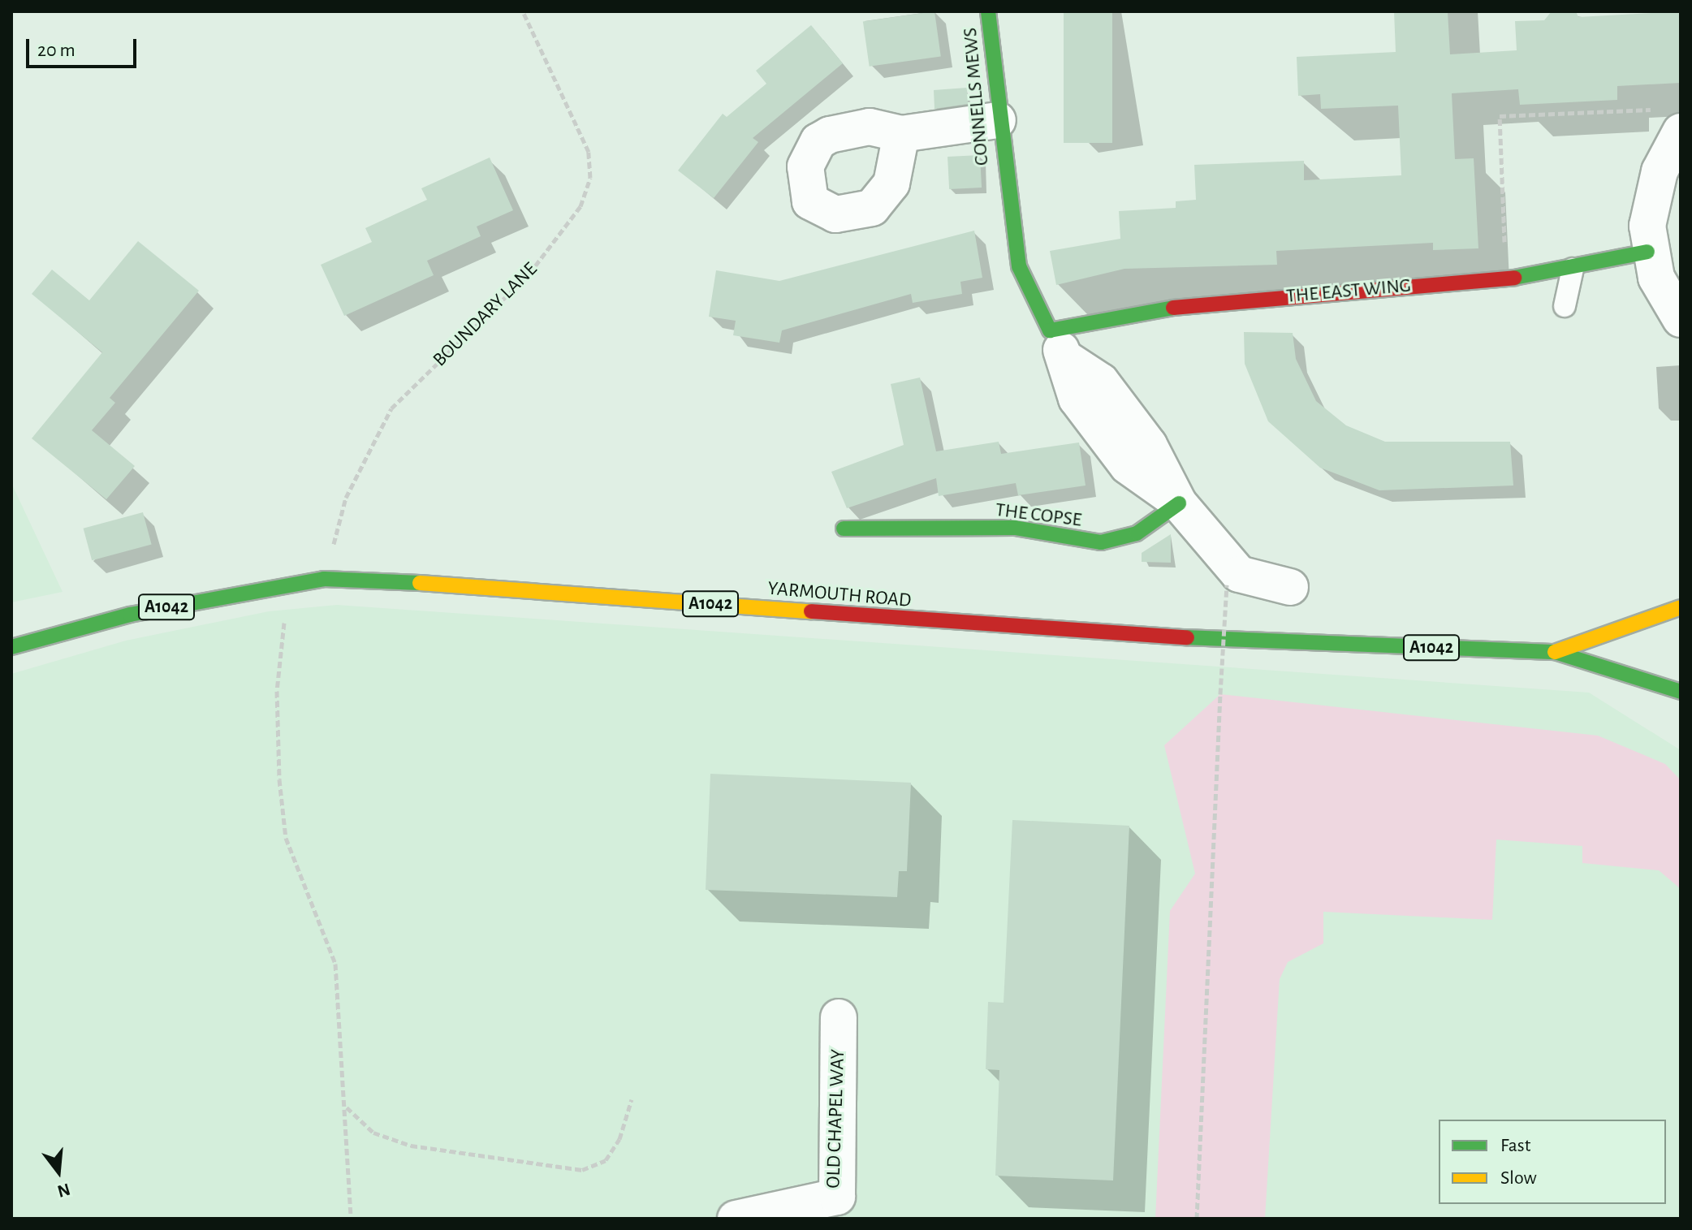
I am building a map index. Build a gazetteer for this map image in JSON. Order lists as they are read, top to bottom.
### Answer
{
  "streets": {
    "main road": [
      "CONNELLS MEWS",
      "THE EAST WING",
      "THE COPSE",
      "YARMOUTH ROAD",
      "A1042"
    ],
    "street": ["OLD CHAPEL WAY"],
    "path": ["BOUNDARY LANE"]
  },
  "crossings": [
    ["CONNELLS MEWS", "THE EAST WING"],
    ["BOUNDARY LANE", "YARMOUTH ROAD"]
  ],
  "legend": ["Fast", "Slow"],
  "scale_bar": "20 m",
  "north": "bottom"
}
